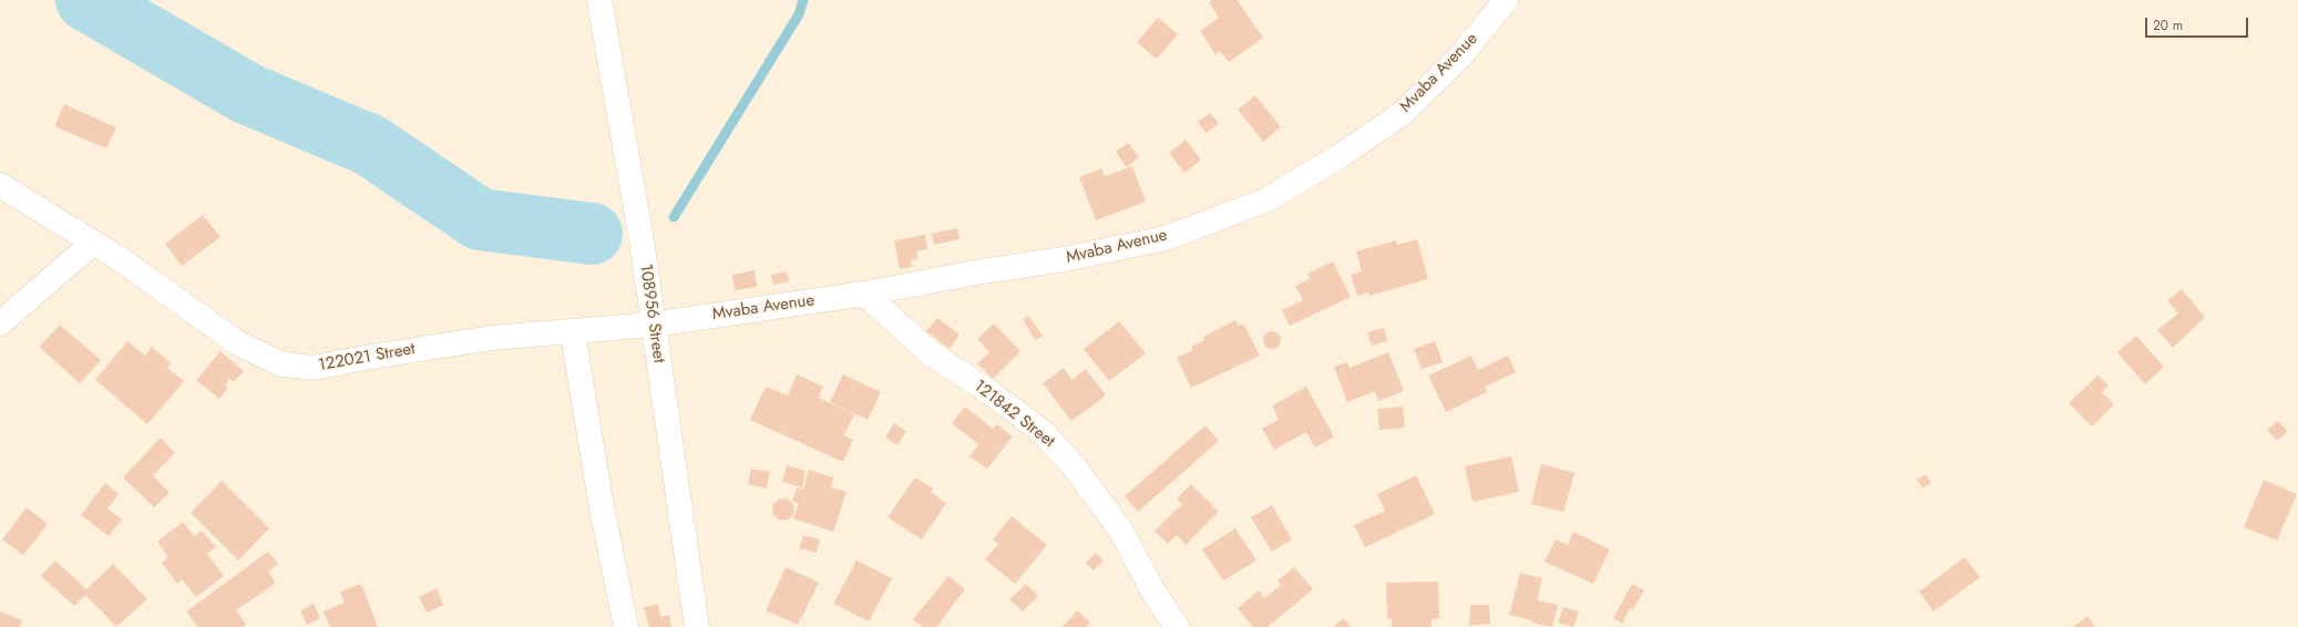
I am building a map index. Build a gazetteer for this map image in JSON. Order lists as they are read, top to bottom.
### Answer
{
  "streets": {
    "street": [
      "Mvaba Avenue",
      "108956 Street",
      "122021 Street",
      "121842 Street"
    ]
  },
  "crossings": [
    ["Mvaba Avenue", "108956 Street"],
    ["Mvaba Avenue", "122021 Street"],
    ["Mvaba Avenue", "121842 Street"],
    ["108956 Street", "122021 Street"]
  ],
  "scale_bar": "20 m"
}
